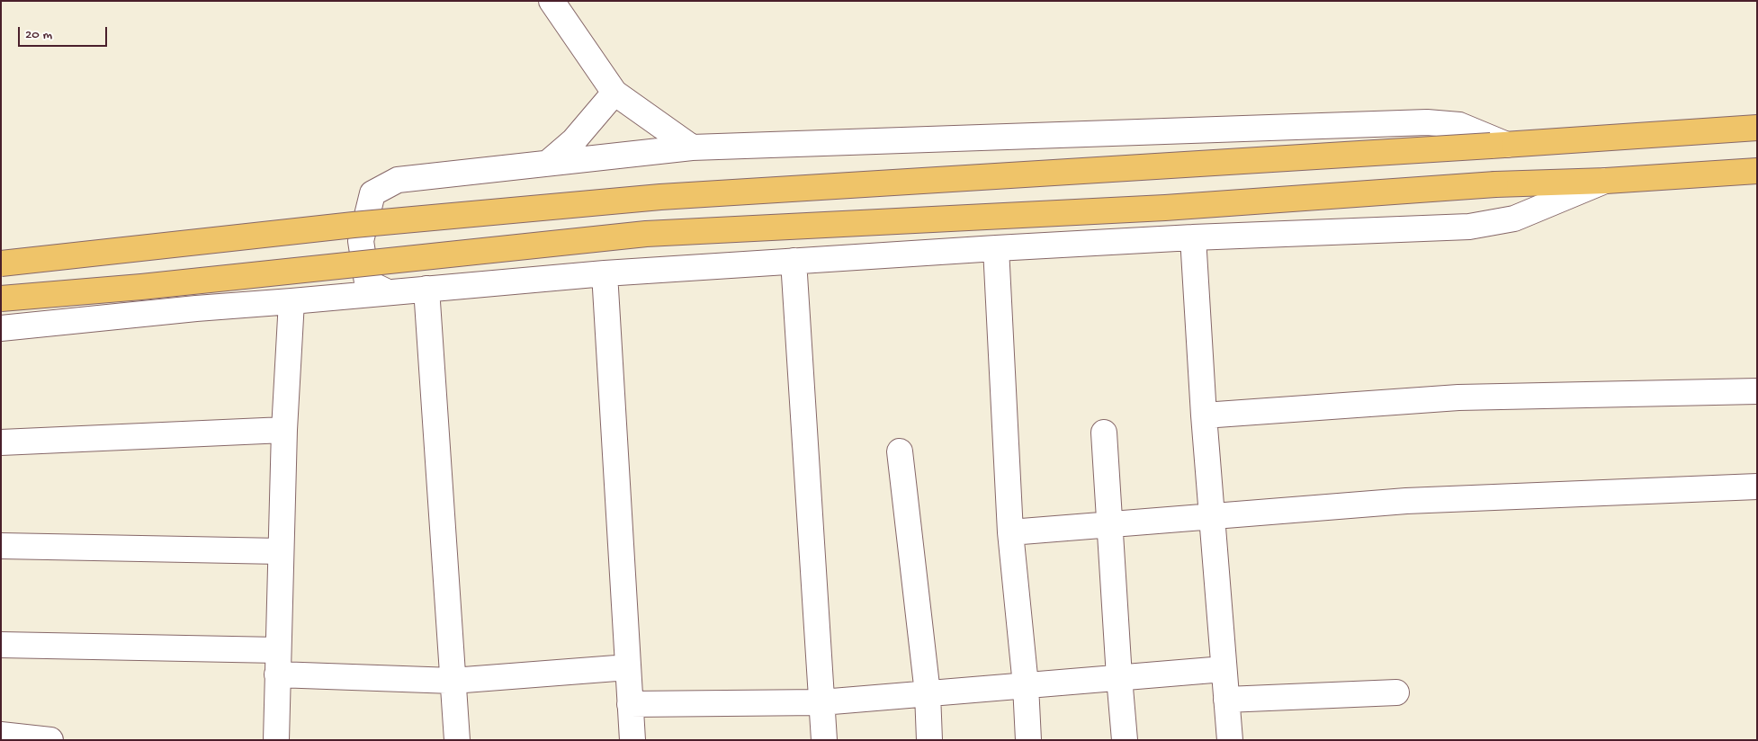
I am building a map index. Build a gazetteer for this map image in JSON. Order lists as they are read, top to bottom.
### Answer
{
  "scale_bar": "20 m"
}
